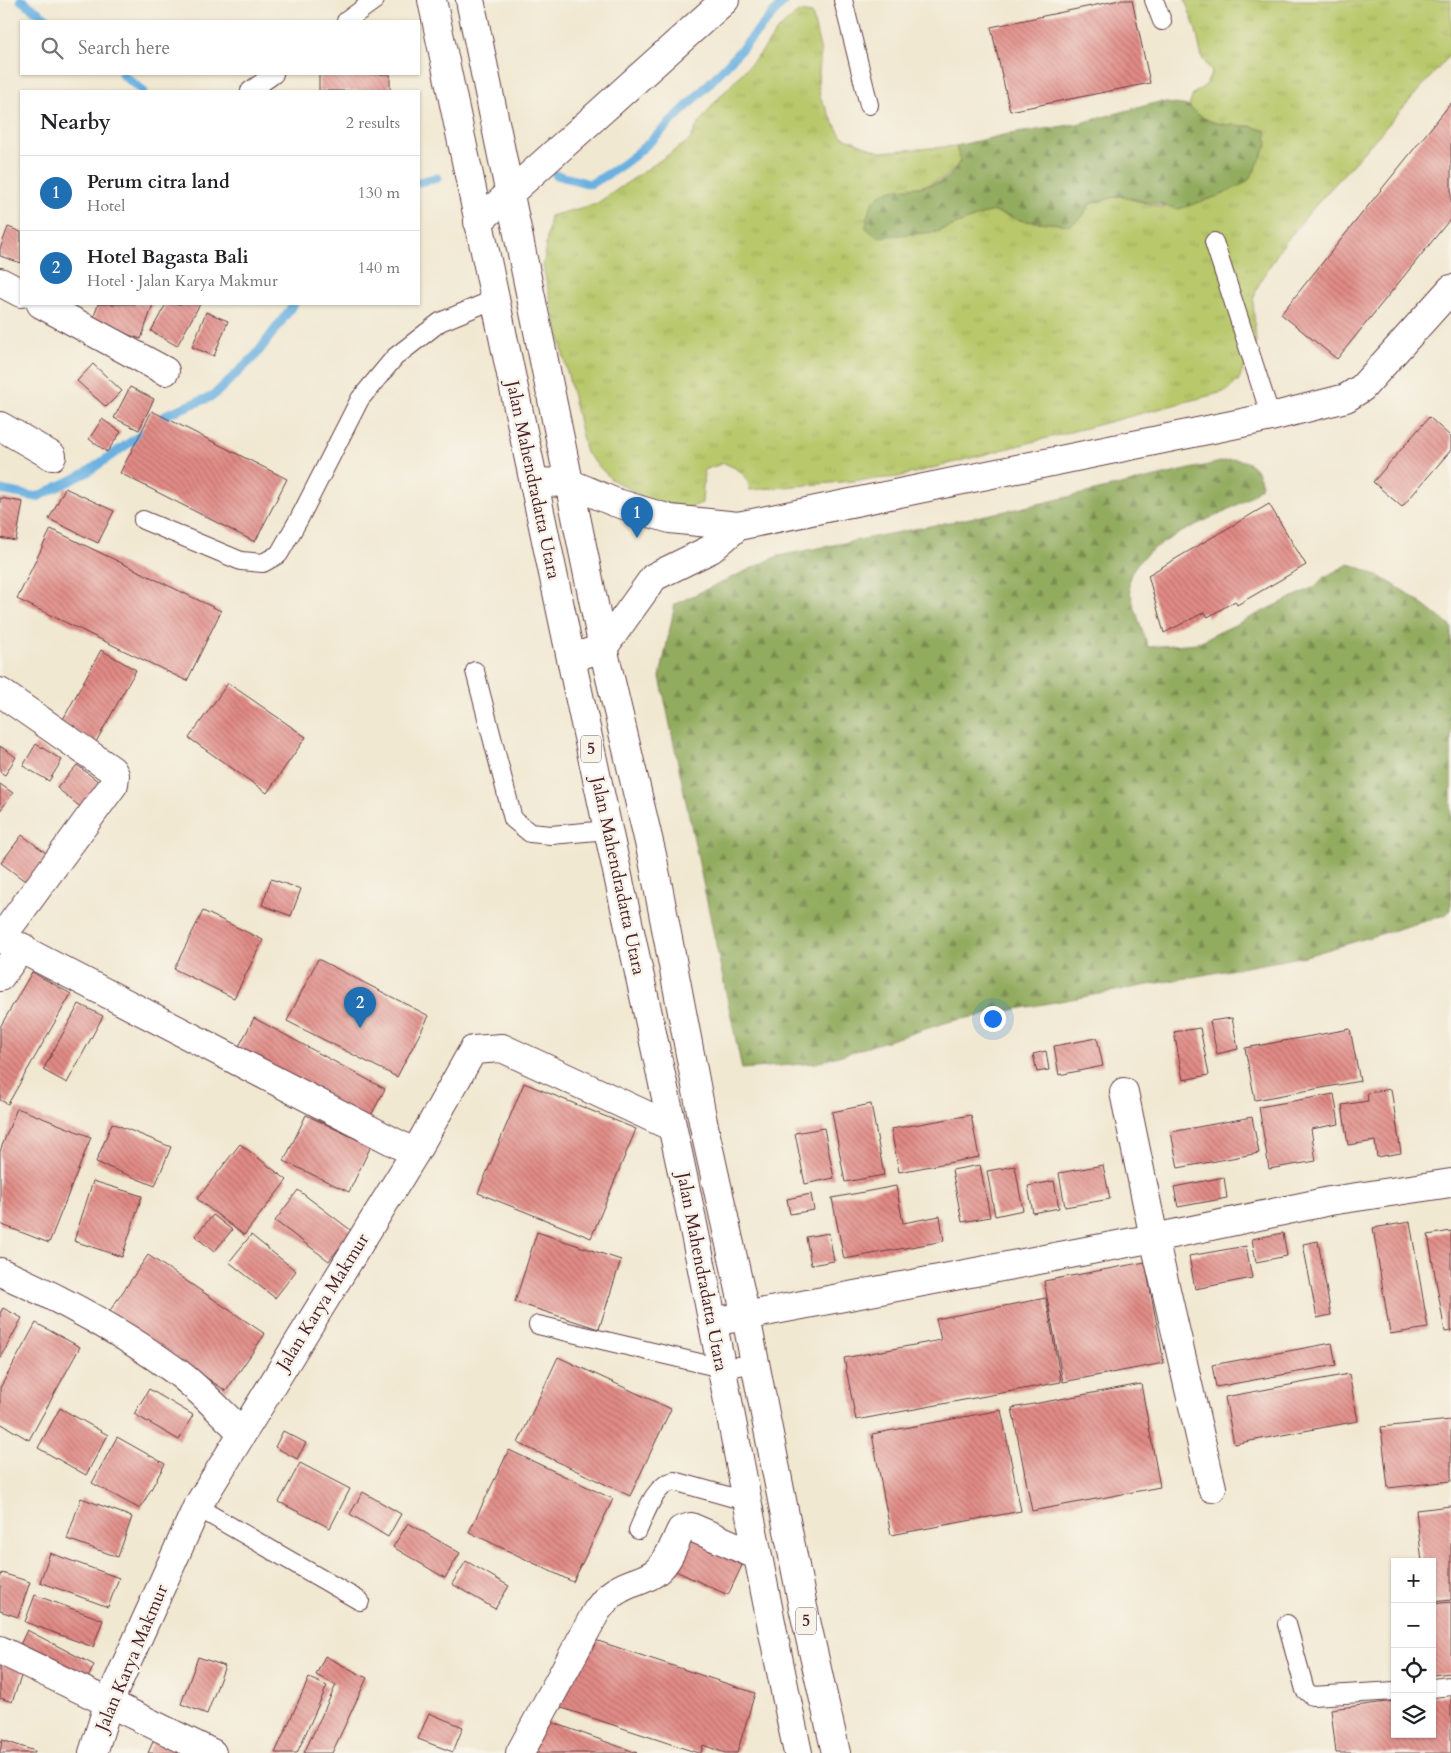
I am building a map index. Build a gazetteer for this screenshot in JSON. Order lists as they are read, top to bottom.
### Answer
{
  "streets": {
    "main road": ["Jalan Mahendradatta Utara", "5", "Jalan Karya Makmur"]
  },
  "crossings": [
    ["Jalan Mahendradatta Utara", "Jalan Karya Makmur"]
  ],
  "page": {
    "search": "Search here",
    "heading": ["Nearby", "2 results"],
    "list": [
      {
        "mark": "1",
        "name": "Perum citra land",
        "note": "Hotel",
        "value": "130 m"
      },
      {
        "mark": "2",
        "name": "Hotel Bagasta Bali",
        "note": "Hotel · Jalan Karya Makmur",
        "value": "140 m"
      }
    ],
    "pins": ["1", "2"],
    "map_buttons": ["+", "−"]
  }
}
